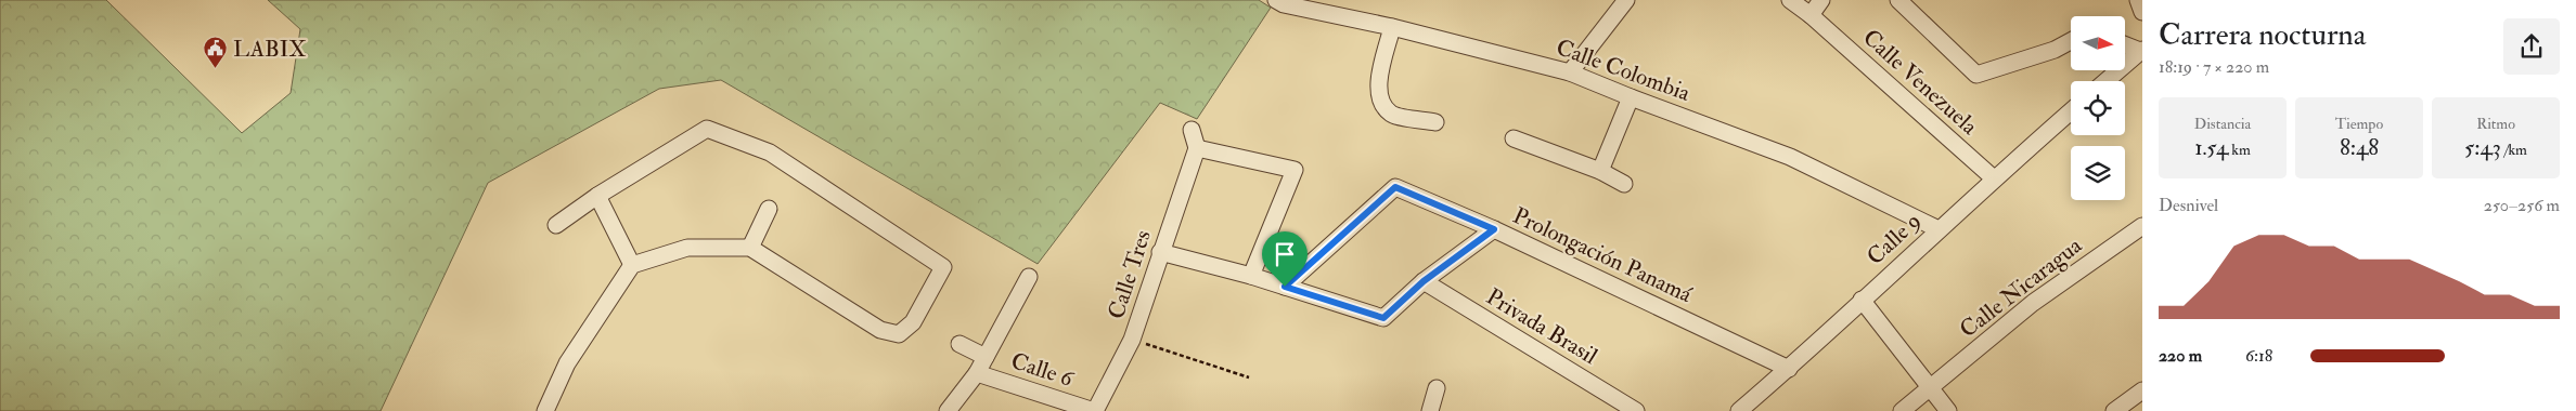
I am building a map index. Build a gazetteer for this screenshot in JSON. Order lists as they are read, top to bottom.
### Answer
{
  "streets": {
    "street": [
      "Calle Colombia",
      "Calle Venezuela",
      "Calle 9",
      "Prolongación Panamá",
      "Calle Tres",
      "Calle Nicaragua",
      "Privada Brasil",
      "Calle 6"
    ]
  },
  "crossings": [
    ["Calle Colombia", "Calle 9"],
    ["Calle Venezuela", "Calle 9"],
    ["Calle 9", "Prolongación Panamá"],
    ["Calle Tres", "Calle 6"]
  ],
  "places": {
    "public building": ["LABIX"]
  },
  "north": "right",
  "page": {
    "heading": ["Carrera nocturna", "18:19 · 7 × 220 m"],
    "stats": [
      ["Distancia", "1.54 km"],
      ["Tiempo", "8:48"],
      ["Ritmo", "5:43 /km"]
    ],
    "chart": ["Desnivel", "250–256 m"],
    "list": [
      {
        "name": "220 m",
        "note": "6:18"
      }
    ]
  }
}
